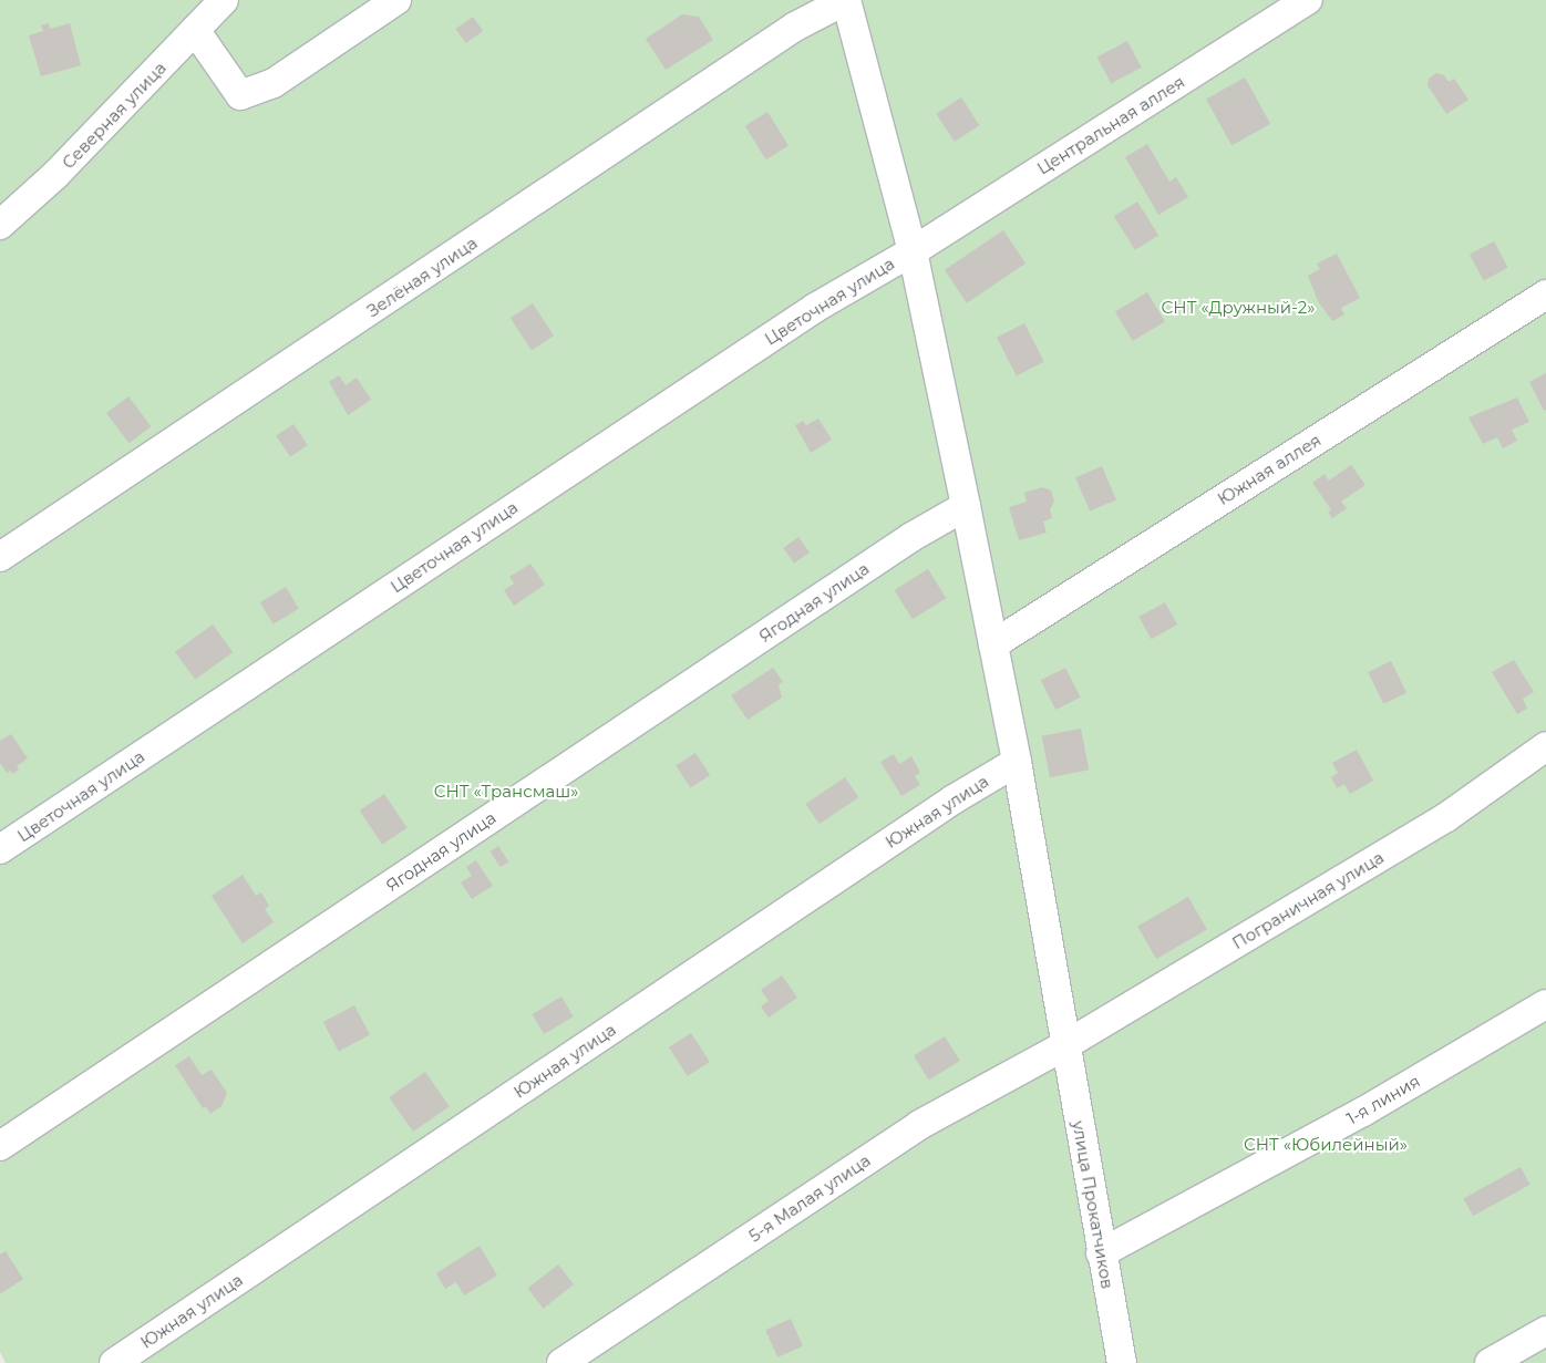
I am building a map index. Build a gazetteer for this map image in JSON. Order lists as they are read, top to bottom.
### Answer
{
  "streets": {
    "street": [
      "Северная улица",
      "Центральная аллея",
      "Зелёная улица",
      "Цветочная улица",
      "Южная аллея",
      "Ягодная улица",
      "Южная улица",
      "Пограничная улица",
      "1-я линия",
      "5-я Малая улица",
      "улица Прокатчиков"
    ]
  },
  "crossings": [
    ["Центральная аллея", "Цветочная улица"],
    ["Центральная аллея", "улица Прокатчиков"],
    ["Зелёная улица", "улица Прокатчиков"],
    ["Цветочная улица", "улица Прокатчиков"],
    ["Южная аллея", "улица Прокатчиков"],
    ["Ягодная улица", "улица Прокатчиков"],
    ["Южная улица", "улица Прокатчиков"],
    ["Пограничная улица", "5-я Малая улица"],
    ["Пограничная улица", "улица Прокатчиков"],
    ["1-я линия", "улица Прокатчиков"],
    ["5-я Малая улица", "улица Прокатчиков"]
  ],
  "parks": ["СНТ «Дружный-2»", "СНТ «Трансмаш»", "СНТ «Юбилейный»"]
}
